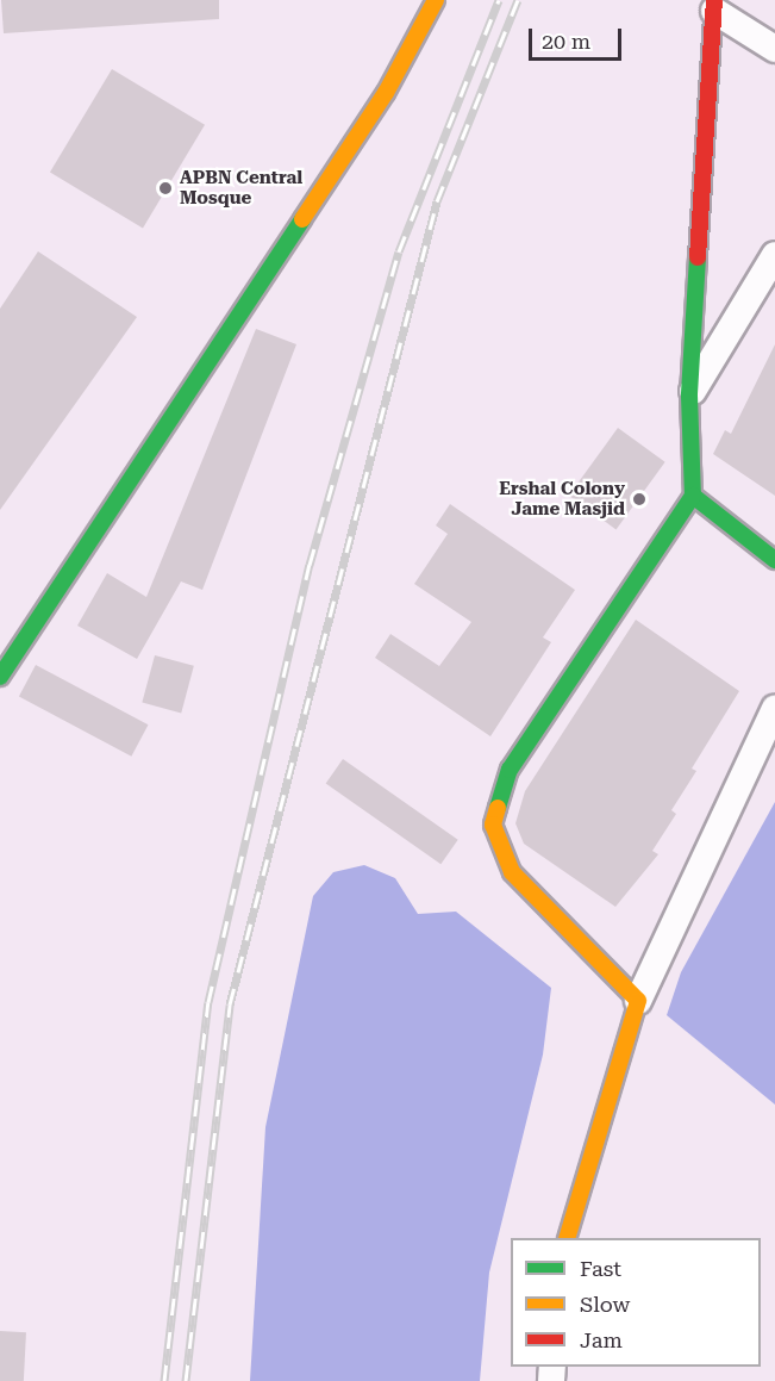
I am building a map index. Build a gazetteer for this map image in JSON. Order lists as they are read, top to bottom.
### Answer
{
  "places": ["APBN Central Mosque", "Ershal Colony Jame Masjid"],
  "legend": ["Fast", "Slow", "Jam"],
  "scale_bar": "20 m"
}
